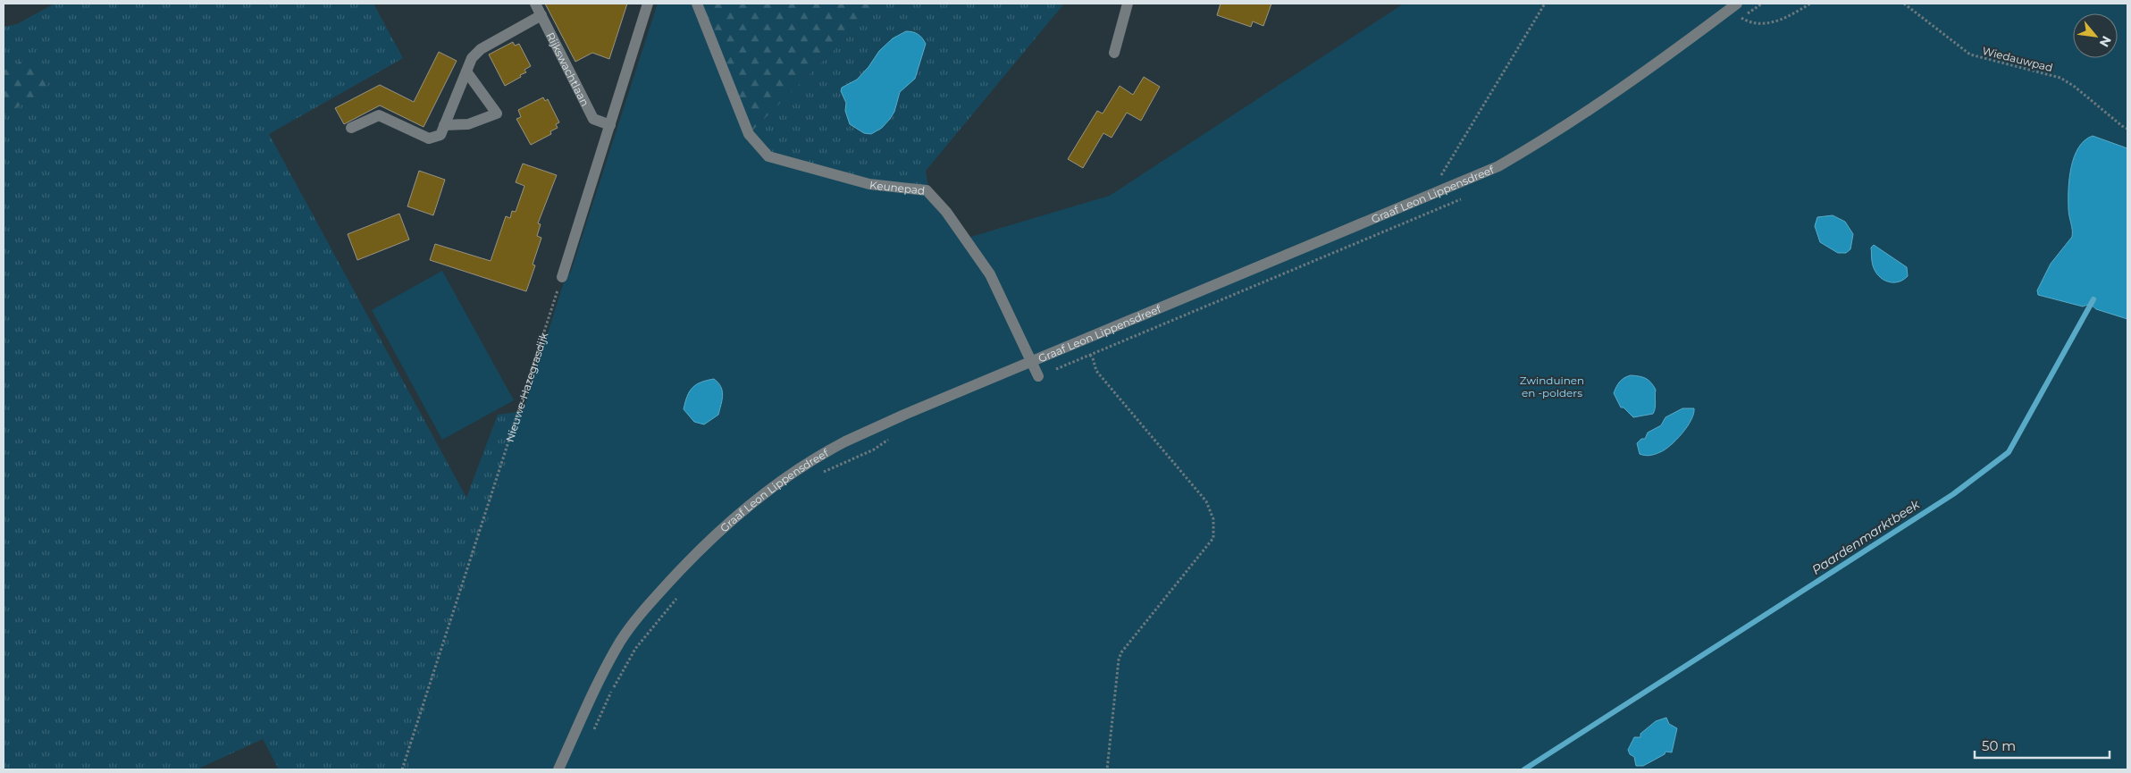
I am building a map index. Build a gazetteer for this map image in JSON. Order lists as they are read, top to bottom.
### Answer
{
  "streets": {
    "street": ["Rijkswachtlaan", "Keunepad", "Graaf Leon Lippensdreef"],
    "path": ["Wiedauwpad", "Nieuwe-Hazegrasdijk"]
  },
  "crossings": [
    ["Keunepad", "Graaf Leon Lippensdreef"]
  ],
  "water": ["Paardenmarktbeek"],
  "parks": ["Zwinduinen en -polders"],
  "scale_bar": "50 m",
  "north": "bottom right"
}
